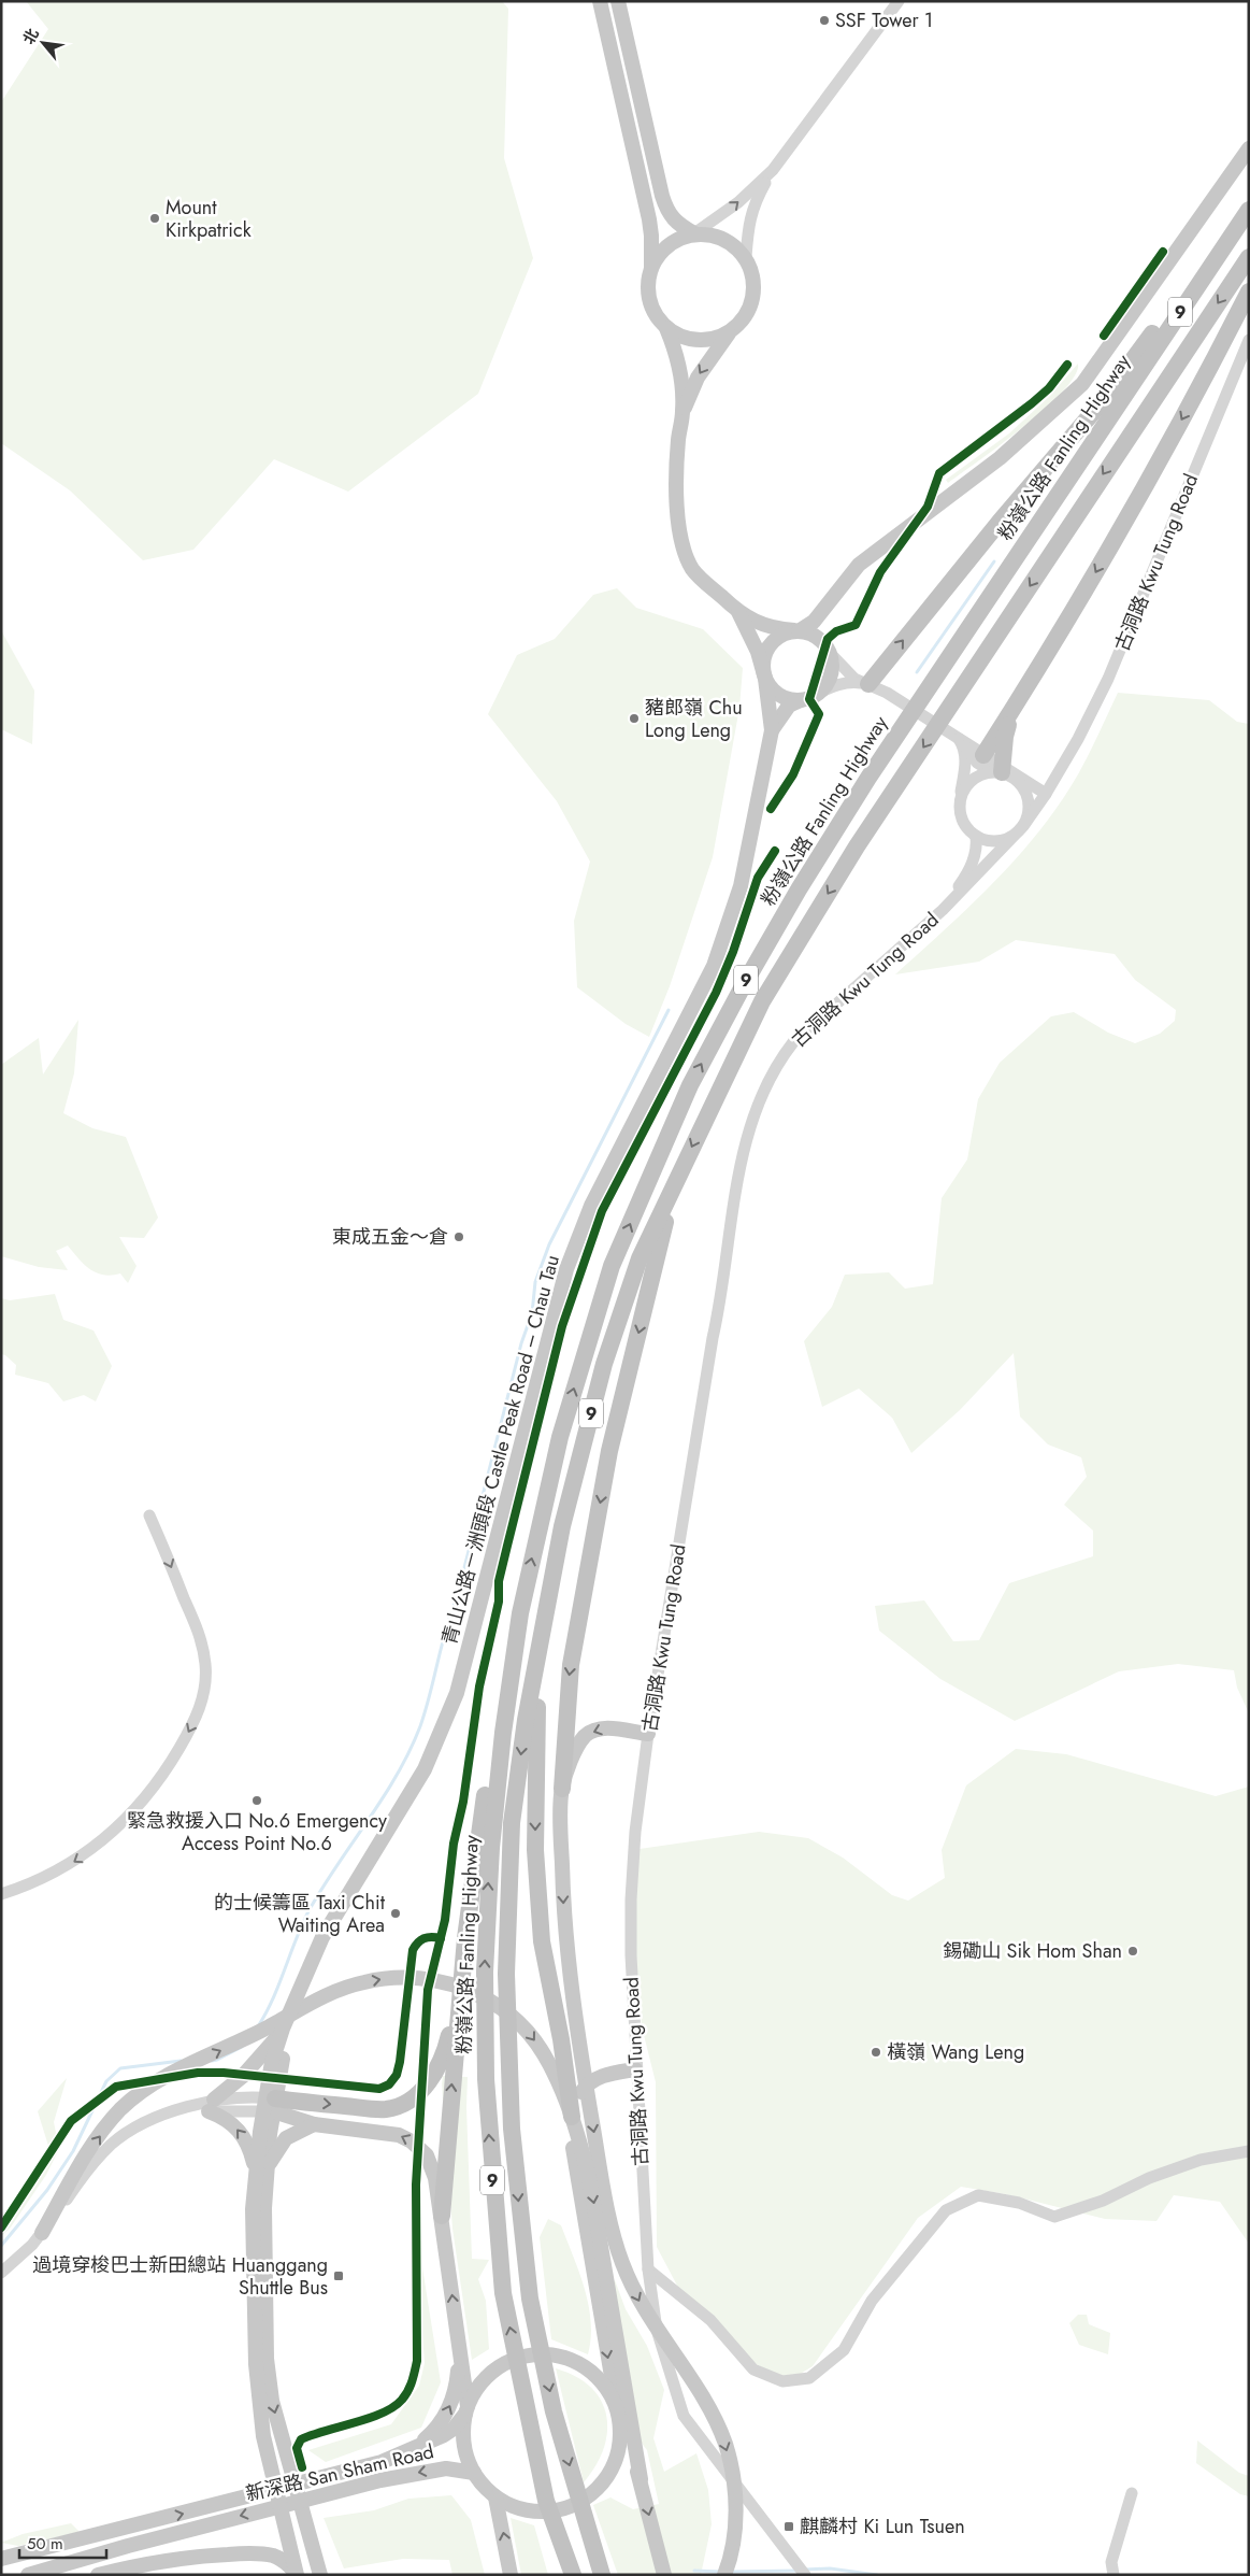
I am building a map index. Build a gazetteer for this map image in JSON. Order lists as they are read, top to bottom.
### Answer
{
  "streets": {
    "highway": ["9", "粉嶺公路 Fanling Highway"],
    "main road": ["青山公路－洲頭段 Castle Peak Road – Chau Tau", "新深路 San Sham Road"],
    "street": ["古洞路 Kwu Tung Road"]
  },
  "places": {
    "other": [
      "SSF Tower 1",
      "Mount Kirkpatrick",
      "豬郎嶺 Chu Long Leng",
      "東成五金～倉",
      "緊急救援入口 No.6 Emergency Access Point No.6",
      "的士候籌區 Taxi Chit Waiting Area",
      "錫磡山 Sik Hom Shan",
      "橫嶺 Wang Leng"
    ],
    "transit": ["過境穿梭巴士新田總站 Huanggang Shuttle Bus", "麒麟村 Ki Lun Tsuen"]
  },
  "scale_bar": "50 m",
  "north": "top left"
}
